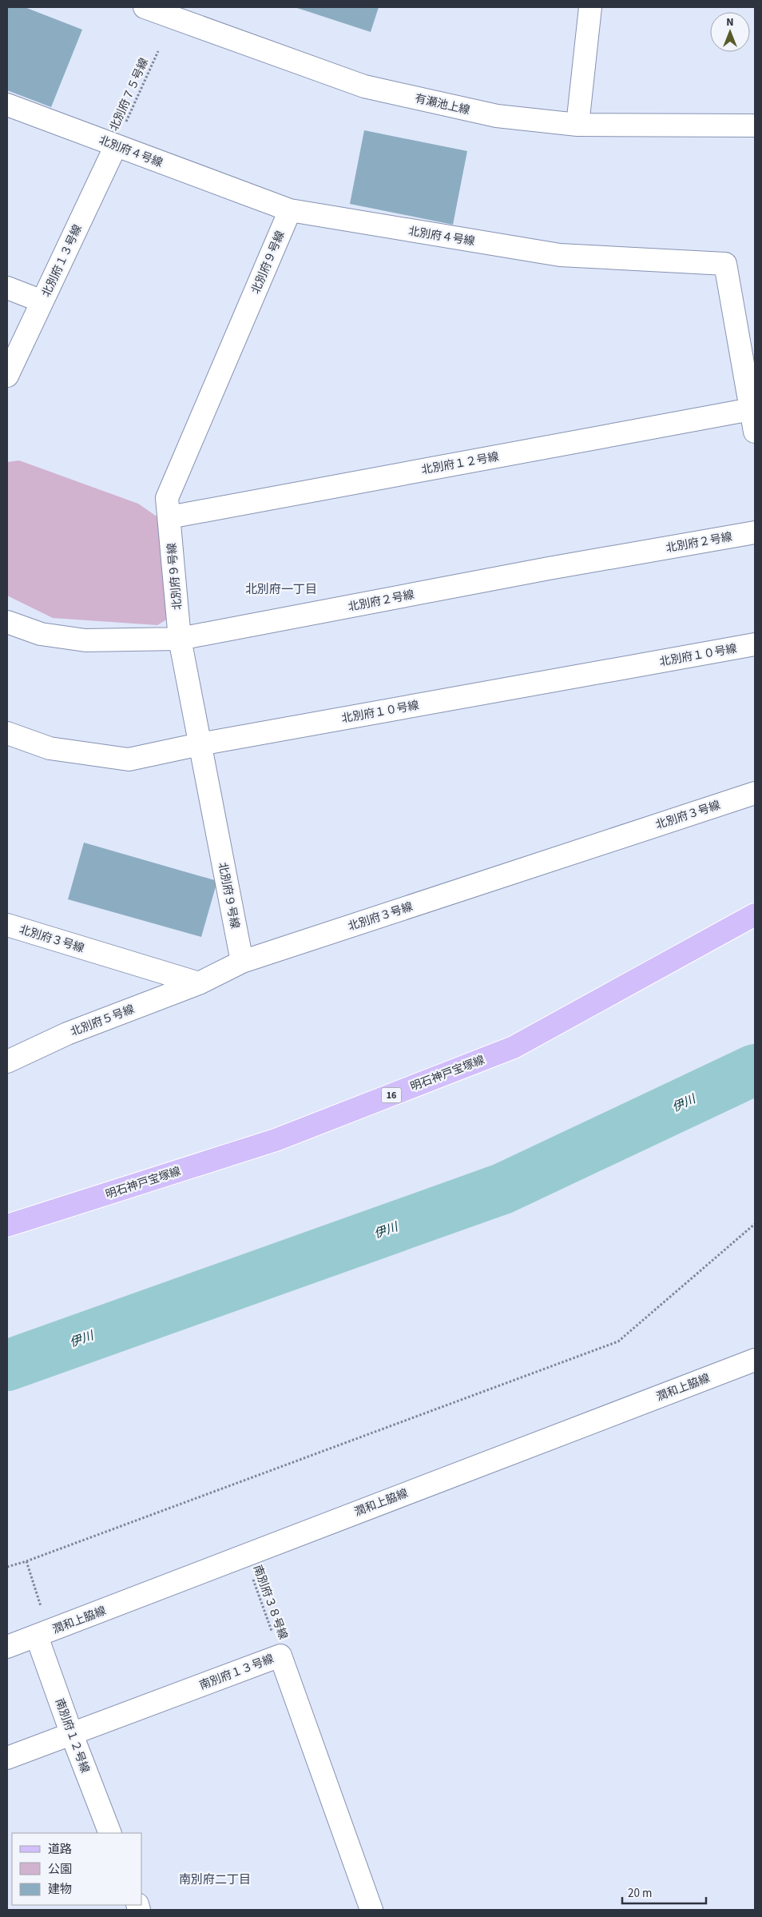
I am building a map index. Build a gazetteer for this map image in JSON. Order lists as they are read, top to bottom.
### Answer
{
  "streets": {
    "main road": ["明石神戸宝塚線", "16"],
    "street": [
      "有瀬池上線",
      "北別府４号線",
      "北別府１３号線",
      "北別府９号線",
      "北別府１２号線",
      "北別府２号線",
      "北別府１０号線",
      "北別府３号線",
      "北別府５号線",
      "潤和上脇線",
      "南別府１３号線",
      "南別府１２号線"
    ],
    "path": ["北別府７５号線", "南別府３８号線"]
  },
  "crossings": [
    ["北別府７５号線", "北別府４号線"],
    ["北別府７５号線", "北別府１３号線"],
    ["北別府４号線", "北別府１３号線"],
    ["北別府４号線", "北別府９号線"],
    ["北別府４号線", "北別府１２号線"],
    ["北別府９号線", "北別府１２号線"],
    ["北別府９号線", "北別府２号線"],
    ["北別府９号線", "北別府１０号線"],
    ["北別府９号線", "北別府３号線"],
    ["北別府３号線", "北別府５号線"],
    ["潤和上脇線", "南別府３８号線"],
    ["潤和上脇線", "南別府１２号線"],
    ["南別府３８号線", "南別府１３号線"],
    ["南別府１３号線", "南別府１２号線"]
  ],
  "districts": ["北別府一丁目", "南別府二丁目"],
  "water": ["伊川"],
  "legend": ["道路", "公園", "建物"],
  "scale_bar": "20 m",
  "north": "top"
}
